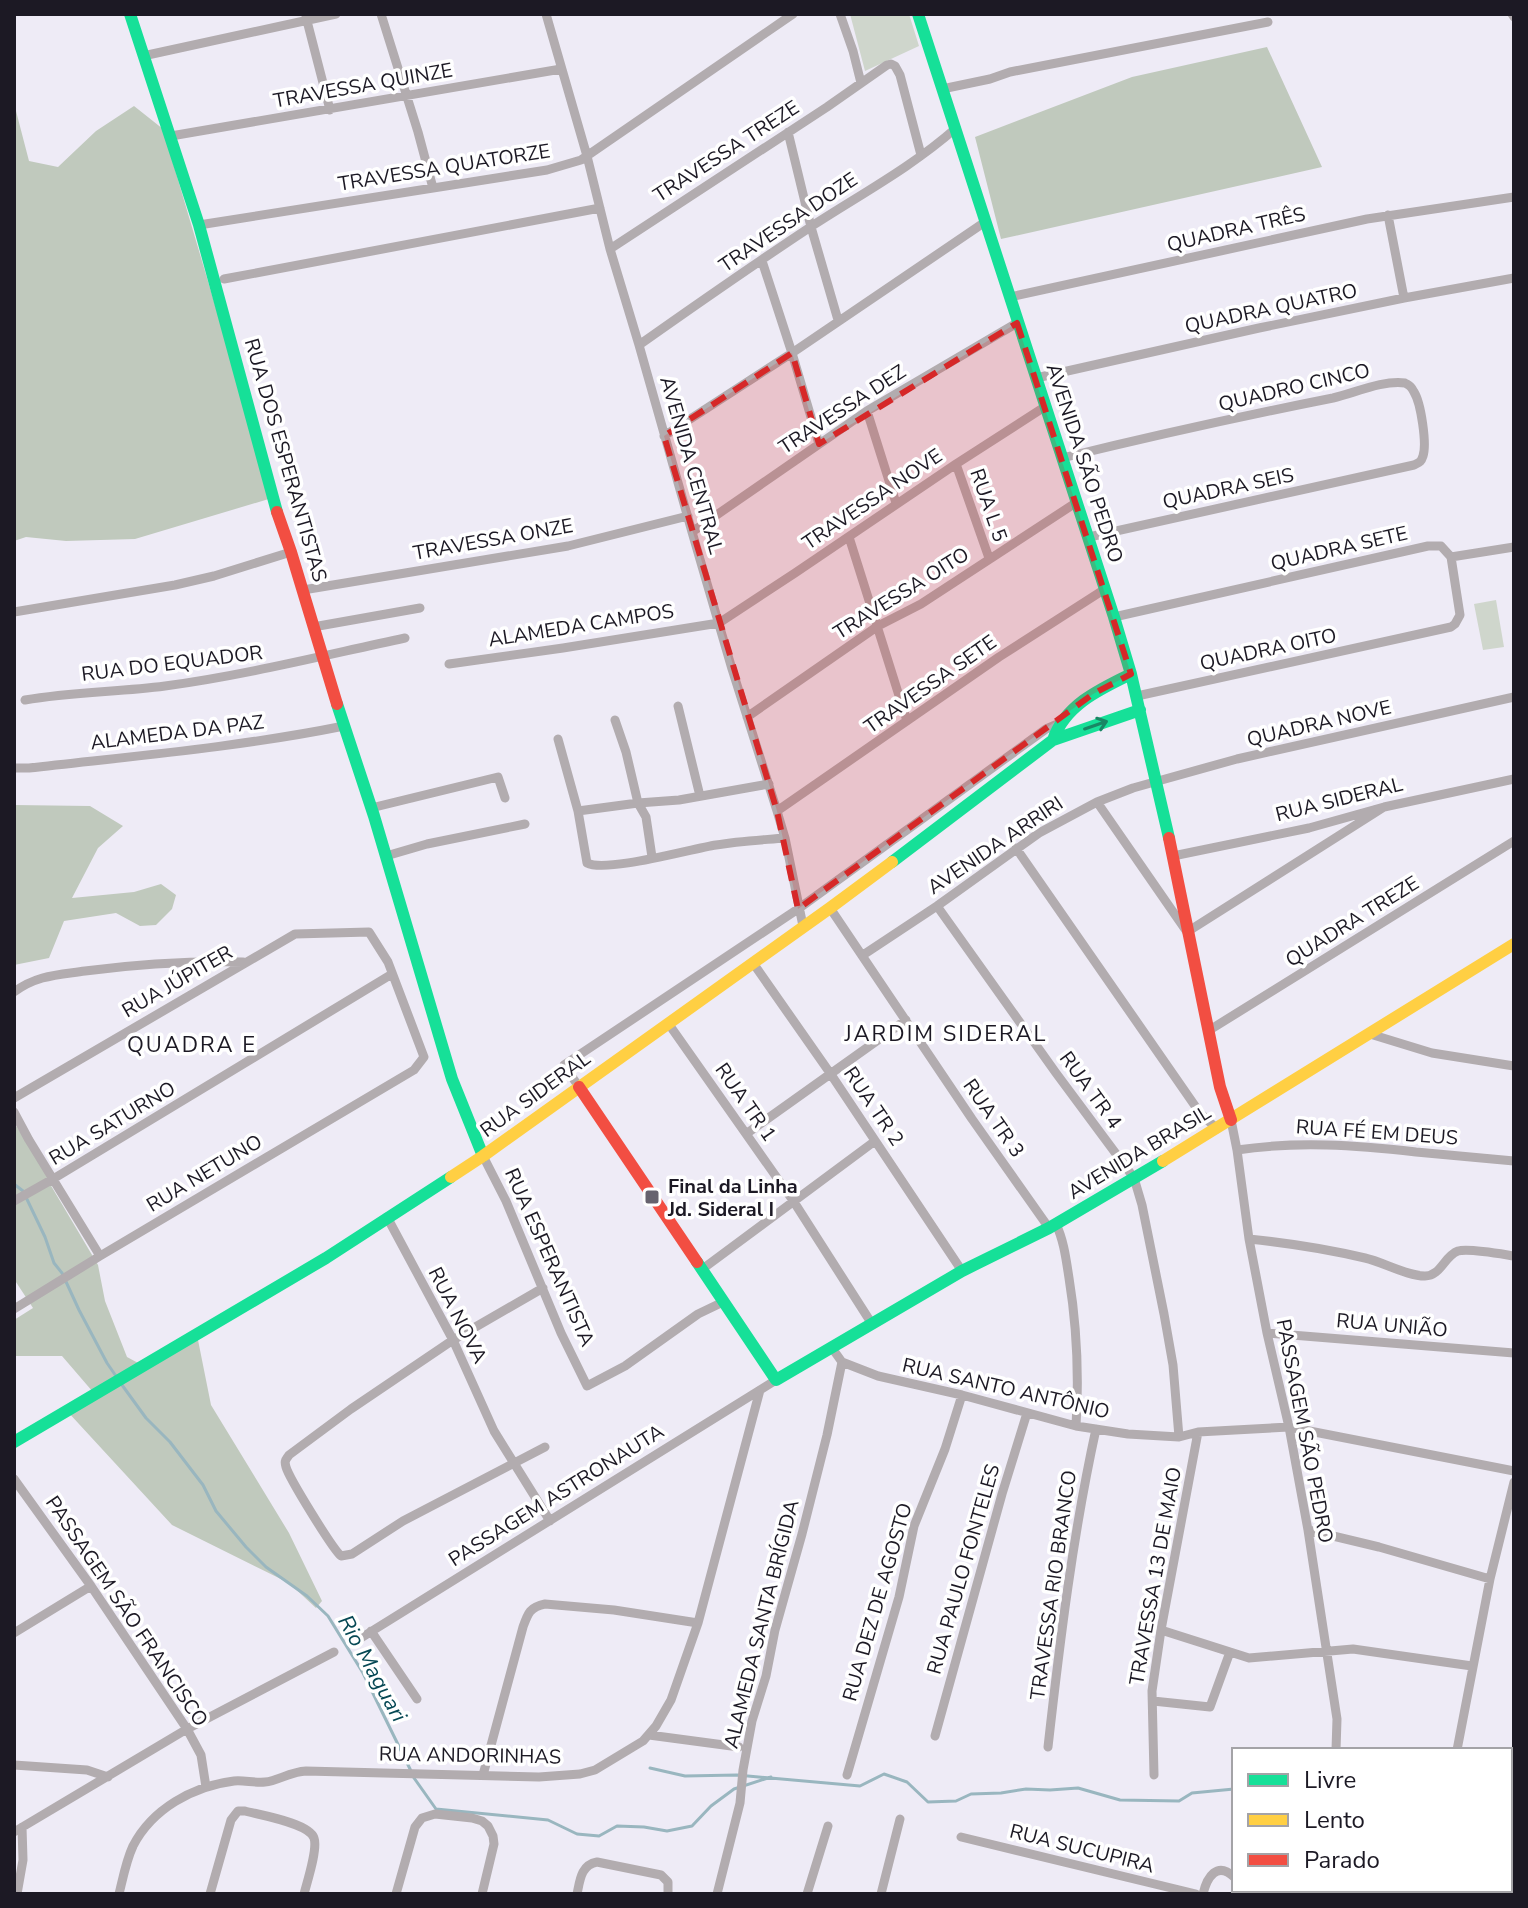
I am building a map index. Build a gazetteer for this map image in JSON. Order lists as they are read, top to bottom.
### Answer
{
  "streets": {
    "main road": [
      "RUA DOS ESPERANTISTAS",
      "AVENIDA SÃO PEDRO",
      "RUA SIDERAL",
      "AVENIDA BRASIL",
      "RUA ESPERANTISTA"
    ],
    "street": [
      "TRAVESSA QUINZE",
      "TRAVESSA TREZE",
      "TRAVESSA QUATORZE",
      "TRAVESSA DOZE",
      "QUADRA TRÊS",
      "QUADRA QUATRO",
      "QUADRO CINCO",
      "TRAVESSA DEZ",
      "AVENIDA CENTRAL",
      "QUADRA SEIS",
      "TRAVESSA NOVE",
      "RUA L 5",
      "TRAVESSA ONZE",
      "QUADRA SETE",
      "TRAVESSA OITO",
      "ALAMEDA CAMPOS",
      "QUADRA OITO",
      "RUA DO EQUADOR",
      "TRAVESSA SETE",
      "QUADRA NOVE",
      "ALAMEDA DA PAZ",
      "AVENIDA ARRIRI",
      "QUADRA TREZE",
      "RUA JÚPITER",
      "RUA TR 4",
      "RUA TR 1",
      "RUA TR 2",
      "RUA TR 3",
      "RUA SATURNO",
      "RUA FÉ EM DEUS",
      "RUA NETUNO",
      "RUA NOVA",
      "RUA UNIÃO",
      "RUA SANTO ANTÔNIO",
      "PASSAGEM SÃO PEDRO",
      "PASSAGEM ASTRONAUTA",
      "RUA PAULO FONTELES",
      "TRAVESSA 13 DE MAIO",
      "TRAVESSA RIO BRANCO",
      "RUA DEZ DE AGOSTO",
      "PASSAGEM SÃO FRANCISCO",
      "ALAMEDA SANTA BRÍGIDA",
      "RUA ANDORINHAS",
      "RUA SUCUPIRA"
    ]
  },
  "crossings": [
    ["TRAVESSA QUINZE", "RUA DOS ESPERANTISTAS"],
    ["TRAVESSA QUINZE", "AVENIDA CENTRAL"],
    ["TRAVESSA TREZE", "TRAVESSA DOZE"],
    ["TRAVESSA TREZE", "AVENIDA CENTRAL"],
    ["TRAVESSA QUATORZE", "RUA DOS ESPERANTISTAS"],
    ["TRAVESSA QUATORZE", "AVENIDA CENTRAL"],
    ["TRAVESSA DOZE", "AVENIDA SÃO PEDRO"],
    ["TRAVESSA DOZE", "AVENIDA CENTRAL"],
    ["QUADRA TRÊS", "AVENIDA SÃO PEDRO"],
    ["QUADRA QUATRO", "AVENIDA SÃO PEDRO"],
    ["QUADRO CINCO", "AVENIDA SÃO PEDRO"],
    ["QUADRO CINCO", "QUADRA SEIS"],
    ["TRAVESSA DEZ", "AVENIDA SÃO PEDRO"],
    ["TRAVESSA DEZ", "AVENIDA CENTRAL"],
    ["RUA DOS ESPERANTISTAS", "TRAVESSA ONZE"],
    ["RUA DOS ESPERANTISTAS", "RUA DO EQUADOR"],
    ["RUA DOS ESPERANTISTAS", "ALAMEDA DA PAZ"],
    ["RUA DOS ESPERANTISTAS", "RUA ESPERANTISTA"],
    ["AVENIDA SÃO PEDRO", "QUADRA SEIS"],
    ["AVENIDA SÃO PEDRO", "TRAVESSA NOVE"],
    ["AVENIDA SÃO PEDRO", "QUADRA SETE"],
    ["AVENIDA SÃO PEDRO", "TRAVESSA OITO"],
    ["AVENIDA SÃO PEDRO", "QUADRA OITO"],
    ["AVENIDA SÃO PEDRO", "TRAVESSA SETE"],
    ["AVENIDA SÃO PEDRO", "QUADRA NOVE"],
    ["AVENIDA SÃO PEDRO", "RUA SIDERAL"],
    ["AVENIDA SÃO PEDRO", "AVENIDA ARRIRI"],
    ["AVENIDA SÃO PEDRO", "QUADRA TREZE"],
    ["AVENIDA SÃO PEDRO", "AVENIDA BRASIL"],
    ["AVENIDA SÃO PEDRO", "PASSAGEM SÃO PEDRO"],
    ["AVENIDA CENTRAL", "TRAVESSA NOVE"],
    ["AVENIDA CENTRAL", "TRAVESSA ONZE"],
    ["AVENIDA CENTRAL", "TRAVESSA OITO"],
    ["AVENIDA CENTRAL", "ALAMEDA CAMPOS"],
    ["AVENIDA CENTRAL", "TRAVESSA SETE"],
    ["AVENIDA CENTRAL", "RUA SIDERAL"],
    ["TRAVESSA NOVE", "RUA L 5"],
    ["TRAVESSA NOVE", "ALAMEDA CAMPOS"],
    ["RUA L 5", "TRAVESSA OITO"],
    ["QUADRA SETE", "QUADRA OITO"],
    ["QUADRA OITO", "RUA SIDERAL"],
    ["QUADRA NOVE", "AVENIDA ARRIRI"],
    ["RUA SIDERAL", "RUA TR 1"],
    ["RUA SIDERAL", "RUA TR 2"],
    ["RUA SIDERAL", "RUA TR 3"],
    ["RUA SIDERAL", "RUA ESPERANTISTA"],
    ["RUA SIDERAL", "RUA NOVA"],
    ["AVENIDA ARRIRI", "RUA TR 4"],
    ["AVENIDA ARRIRI", "RUA TR 3"],
    ["RUA JÚPITER", "RUA SATURNO"],
    ["RUA JÚPITER", "RUA NETUNO"],
    ["RUA TR 4", "AVENIDA BRASIL"],
    ["RUA TR 1", "AVENIDA BRASIL"],
    ["RUA TR 2", "AVENIDA BRASIL"],
    ["RUA TR 3", "AVENIDA BRASIL"],
    ["RUA SATURNO", "RUA NETUNO"],
    ["RUA FÉ EM DEUS", "PASSAGEM SÃO PEDRO"],
    ["AVENIDA BRASIL", "PASSAGEM SÃO PEDRO"],
    ["AVENIDA BRASIL", "PASSAGEM ASTRONAUTA"],
    ["RUA NOVA", "PASSAGEM ASTRONAUTA"],
    ["RUA UNIÃO", "PASSAGEM SÃO PEDRO"],
    ["RUA SANTO ANTÔNIO", "PASSAGEM SÃO PEDRO"],
    ["RUA SANTO ANTÔNIO", "RUA PAULO FONTELES"],
    ["RUA SANTO ANTÔNIO", "TRAVESSA 13 DE MAIO"],
    ["RUA SANTO ANTÔNIO", "TRAVESSA RIO BRANCO"],
    ["RUA SANTO ANTÔNIO", "RUA DEZ DE AGOSTO"],
    ["RUA SANTO ANTÔNIO", "ALAMEDA SANTA BRÍGIDA"],
    ["PASSAGEM ASTRONAUTA", "RUA ANDORINHAS"],
    ["PASSAGEM SÃO FRANCISCO", "RUA ANDORINHAS"]
  ],
  "districts": ["JARDIM SIDERAL", "QUADRA E"],
  "water": ["Rio Maguari"],
  "places": {
    "transit": ["Final da Linha Jd. Sideral I"]
  },
  "legend": ["Livre", "Lento", "Parado"]
}
